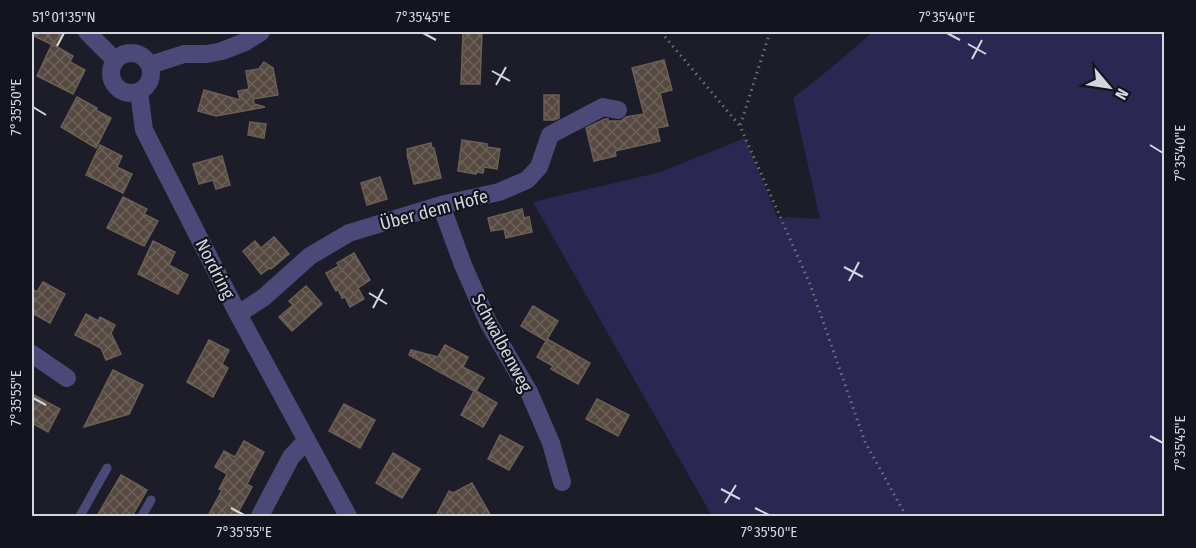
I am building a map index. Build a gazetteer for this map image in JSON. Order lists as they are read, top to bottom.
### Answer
{
  "streets": {
    "street": ["Über dem Hofe", "Nordring", "Schwalbenweg"]
  },
  "crossings": [
    ["Über dem Hofe", "Nordring"],
    ["Über dem Hofe", "Schwalbenweg"]
  ],
  "north": "bottom right",
  "coordinates": [
    "51°01'35\"N",
    "7°35'45\"E",
    "7°35'40\"E",
    "7°35'50\"E",
    "7°35'55\"E"
  ]
}
